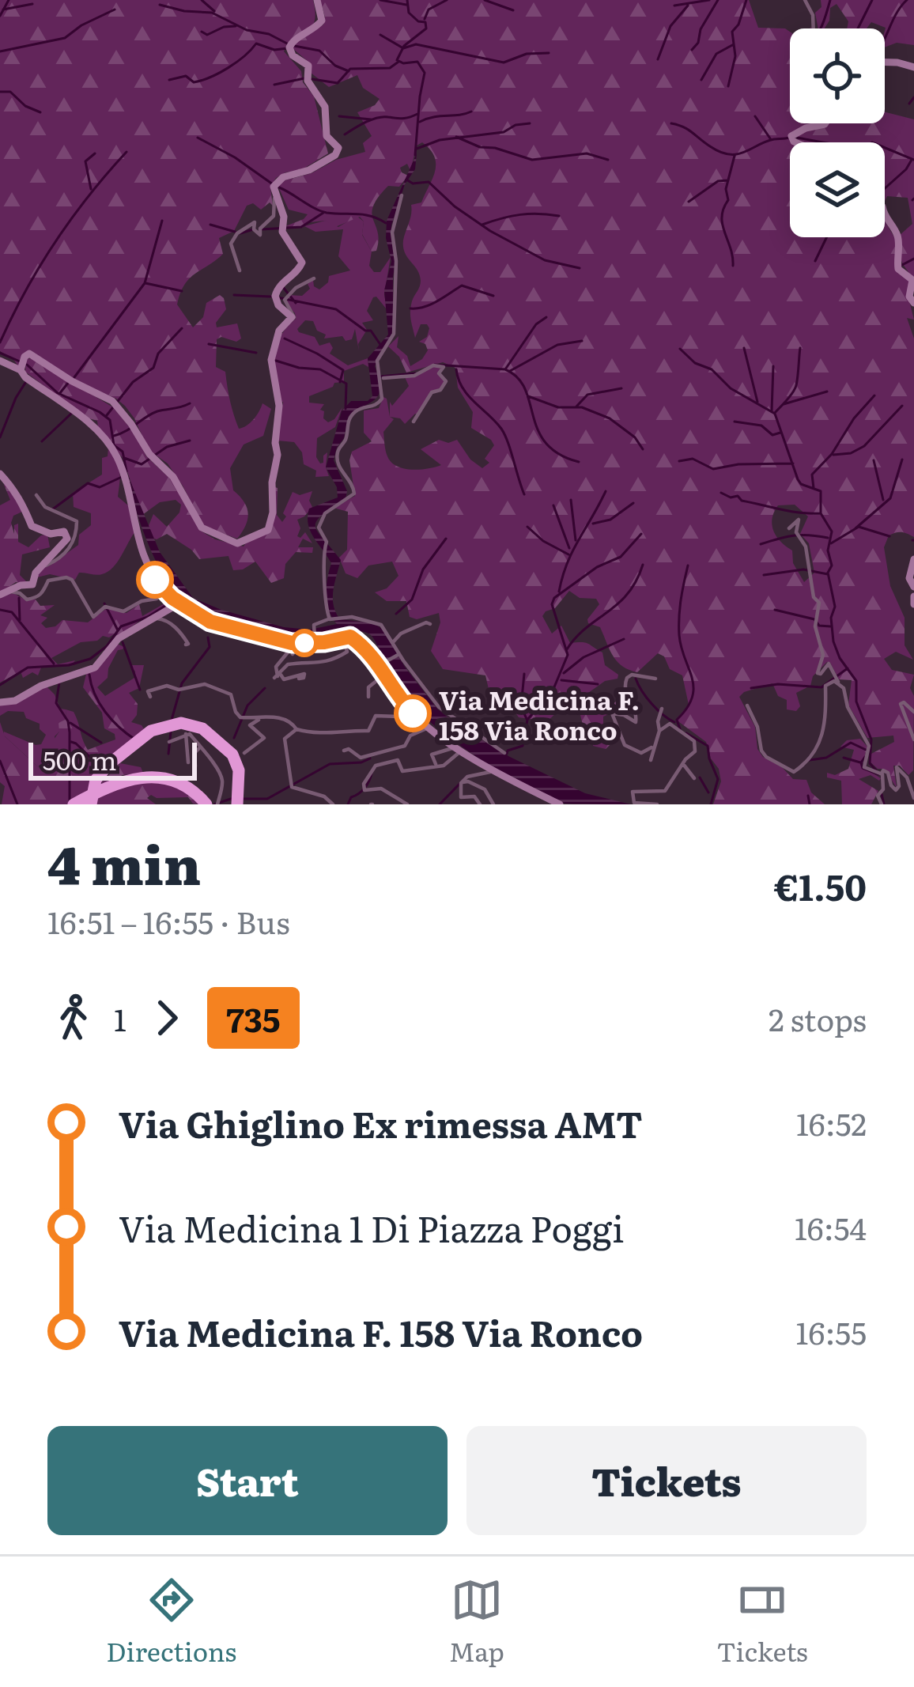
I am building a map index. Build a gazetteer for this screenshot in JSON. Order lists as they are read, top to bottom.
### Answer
{
  "places": ["Via Medicina F. 158 Via Ronco"],
  "lines": ["bus line 735"],
  "scale_bar": "500 m",
  "page": {
    "scale": "500 m",
    "heading": ["4 min", "16:51 – 16:55 · Bus", "€1.50"],
    "legs": ["1", "735", "2 stops"],
    "list": [
      {
        "name": "Via Ghiglino Ex rimessa AMT",
        "value": "16:52"
      },
      {
        "name": "Via Medicina 1 Di Piazza Poggi",
        "value": "16:54"
      },
      {
        "name": "Via Medicina F. 158 Via Ronco",
        "value": "16:55"
      }
    ],
    "buttons": ["Start", "Tickets"],
    "tabs": ["Directions", "Map", "Tickets"]
  }
}
